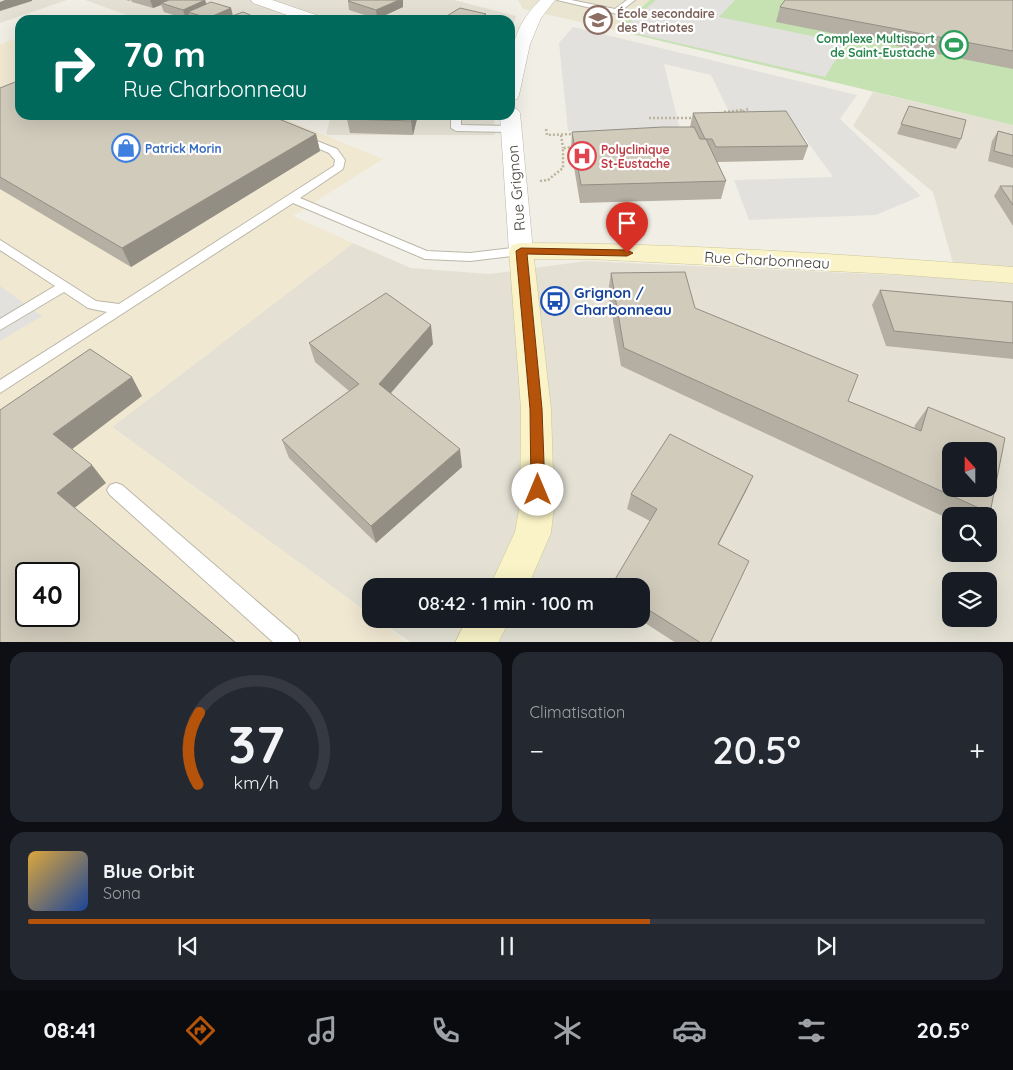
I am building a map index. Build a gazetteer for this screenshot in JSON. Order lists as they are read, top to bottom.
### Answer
{
  "streets": {
    "street": ["Rue Grignon", "Rue Charbonneau"]
  },
  "crossings": [
    ["Rue Grignon", "Rue Charbonneau"]
  ],
  "places": {
    "school or university": ["École secondaire des Patriotes"],
    "sports": ["Complexe Multisport de Saint-Eustache"],
    "shop": ["Patrick Morin"],
    "hospital": ["Polyclinique St-Eustache"],
    "bus stop": ["Grignon / Charbonneau"]
  },
  "north": "top",
  "page": {
    "turn": ["70 m", "Rue Charbonneau"],
    "limit": "40",
    "trip": "08:42 · 1 min · 100 m",
    "tile": "Climatisation",
    "heat": ["−", "20.5°", "+"],
    "song": ["Blue Orbit", "Sona"],
    "tabs": ["08:41", "20.5°"],
    "gauge": ["37", "km/h"]
  }
}
